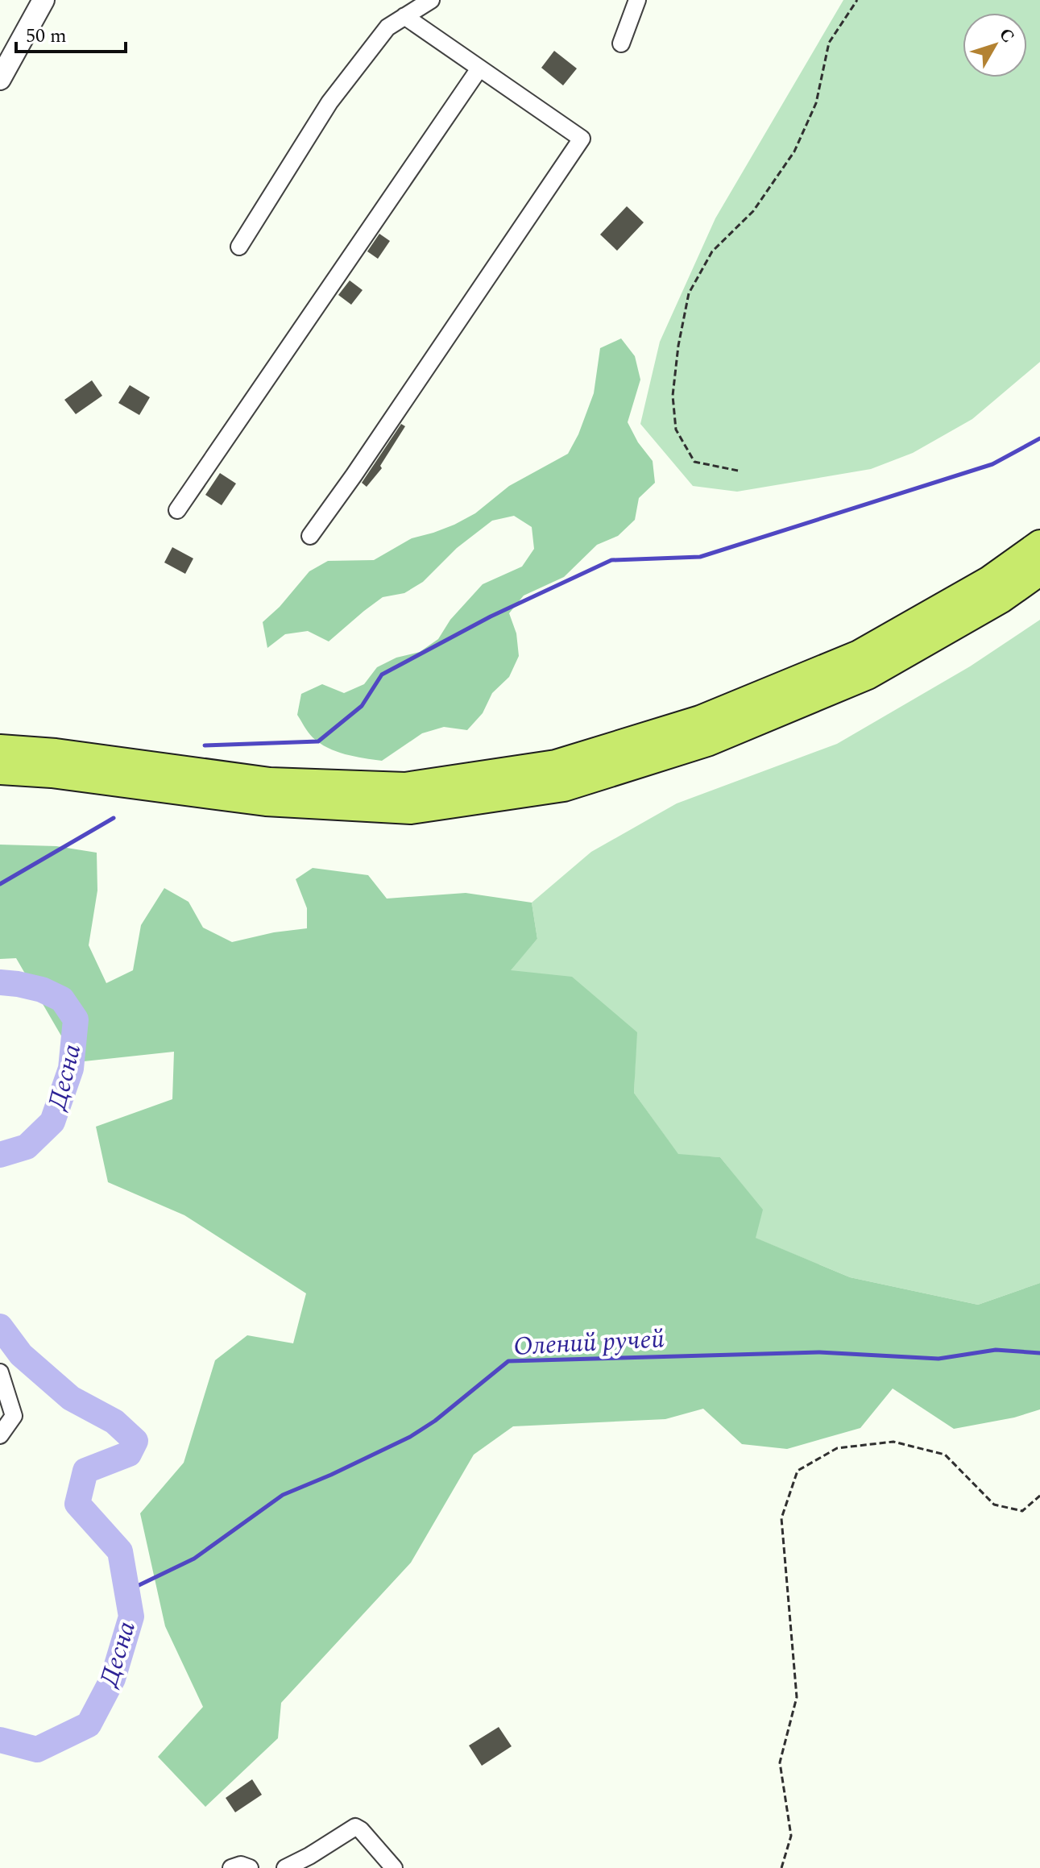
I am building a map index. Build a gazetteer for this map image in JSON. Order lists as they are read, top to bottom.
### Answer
{
  "water": ["Десна", "Олений ручей"],
  "scale_bar": "50 m",
  "north": "top right"
}
